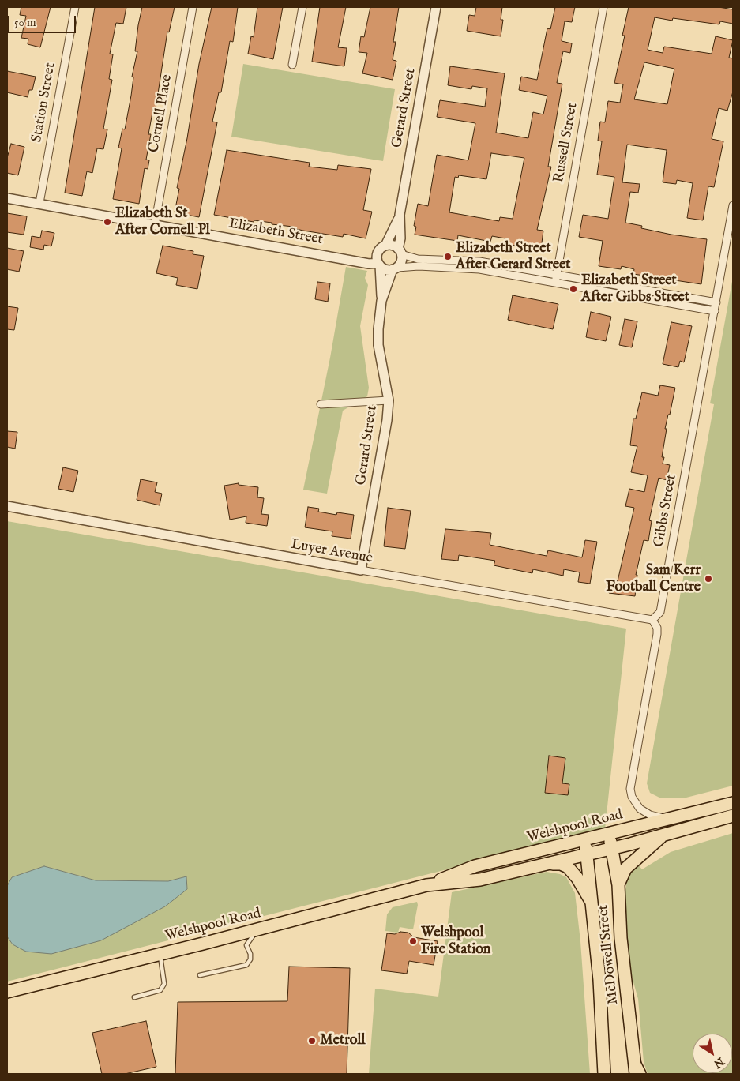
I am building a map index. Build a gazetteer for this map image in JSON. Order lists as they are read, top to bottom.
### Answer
{
  "streets": {
    "main road": ["Welshpool Road", "McDowell Street"],
    "street": [
      "Station Street",
      "Gerard Street",
      "Cornell Place",
      "Russell Street",
      "Elizabeth Street",
      "Gibbs Street",
      "Luyer Avenue"
    ]
  },
  "crossings": [
    ["Station Street", "Elizabeth Street"],
    ["Gerard Street", "Elizabeth Street"],
    ["Gerard Street", "Luyer Avenue"],
    ["Cornell Place", "Elizabeth Street"],
    ["Gibbs Street", "Luyer Avenue"],
    ["Welshpool Road", "McDowell Street"]
  ],
  "places": [
    "Elizabeth St After Cornell Pl",
    "Elizabeth Street After Gerard Street",
    "Elizabeth Street After Gibbs Street",
    "Sam Kerr Football Centre",
    "Welshpool Fire Station",
    "Metroll"
  ],
  "scale_bar": "50 m",
  "north": "bottom right"
}
